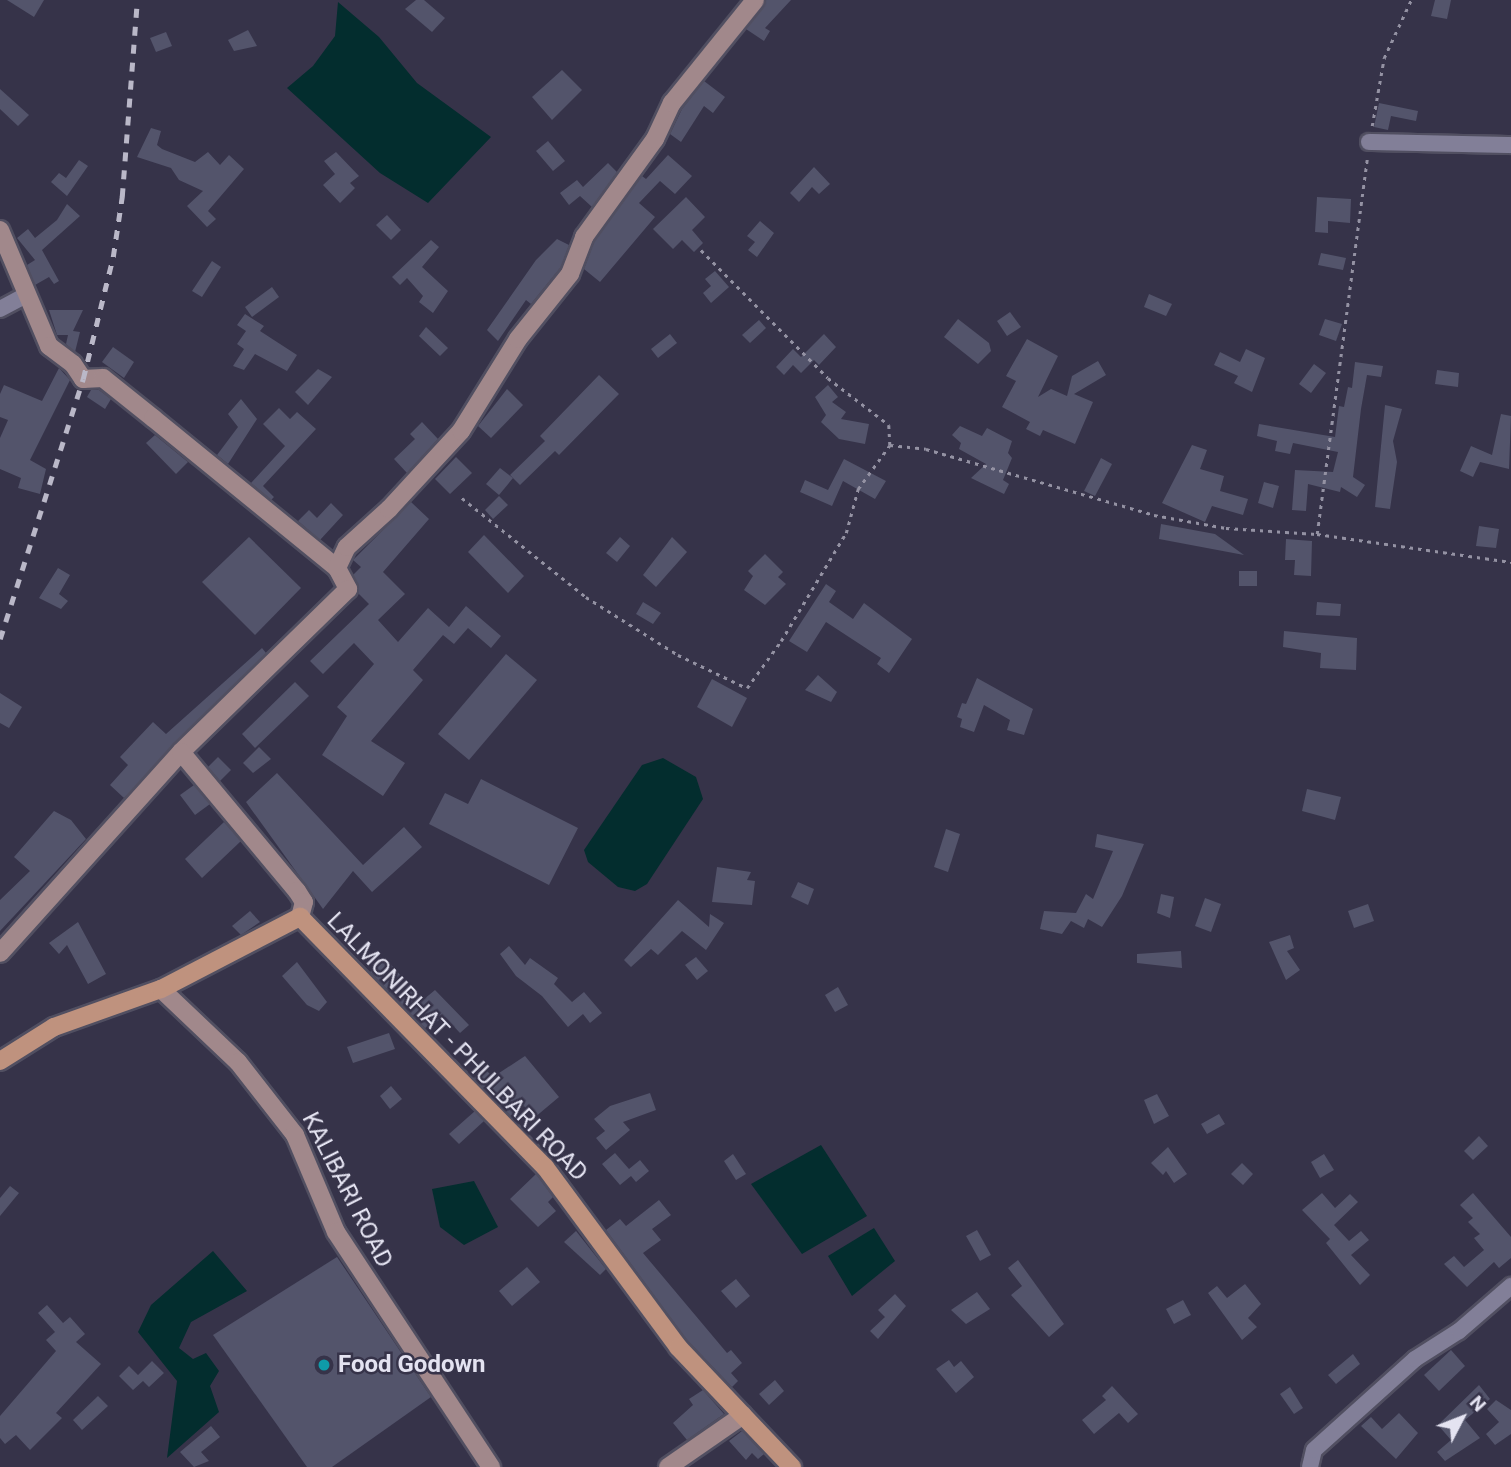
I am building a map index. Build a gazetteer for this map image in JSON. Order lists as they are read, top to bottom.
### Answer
{
  "streets": {
    "main road": ["LALMONIRHAT - PHULBARI ROAD"],
    "street": ["KALIBARI ROAD"]
  },
  "crossings": [
    ["LALMONIRHAT - PHULBARI ROAD", "KALIBARI ROAD"]
  ],
  "places": ["Food Godown"],
  "north": "top right"
}
